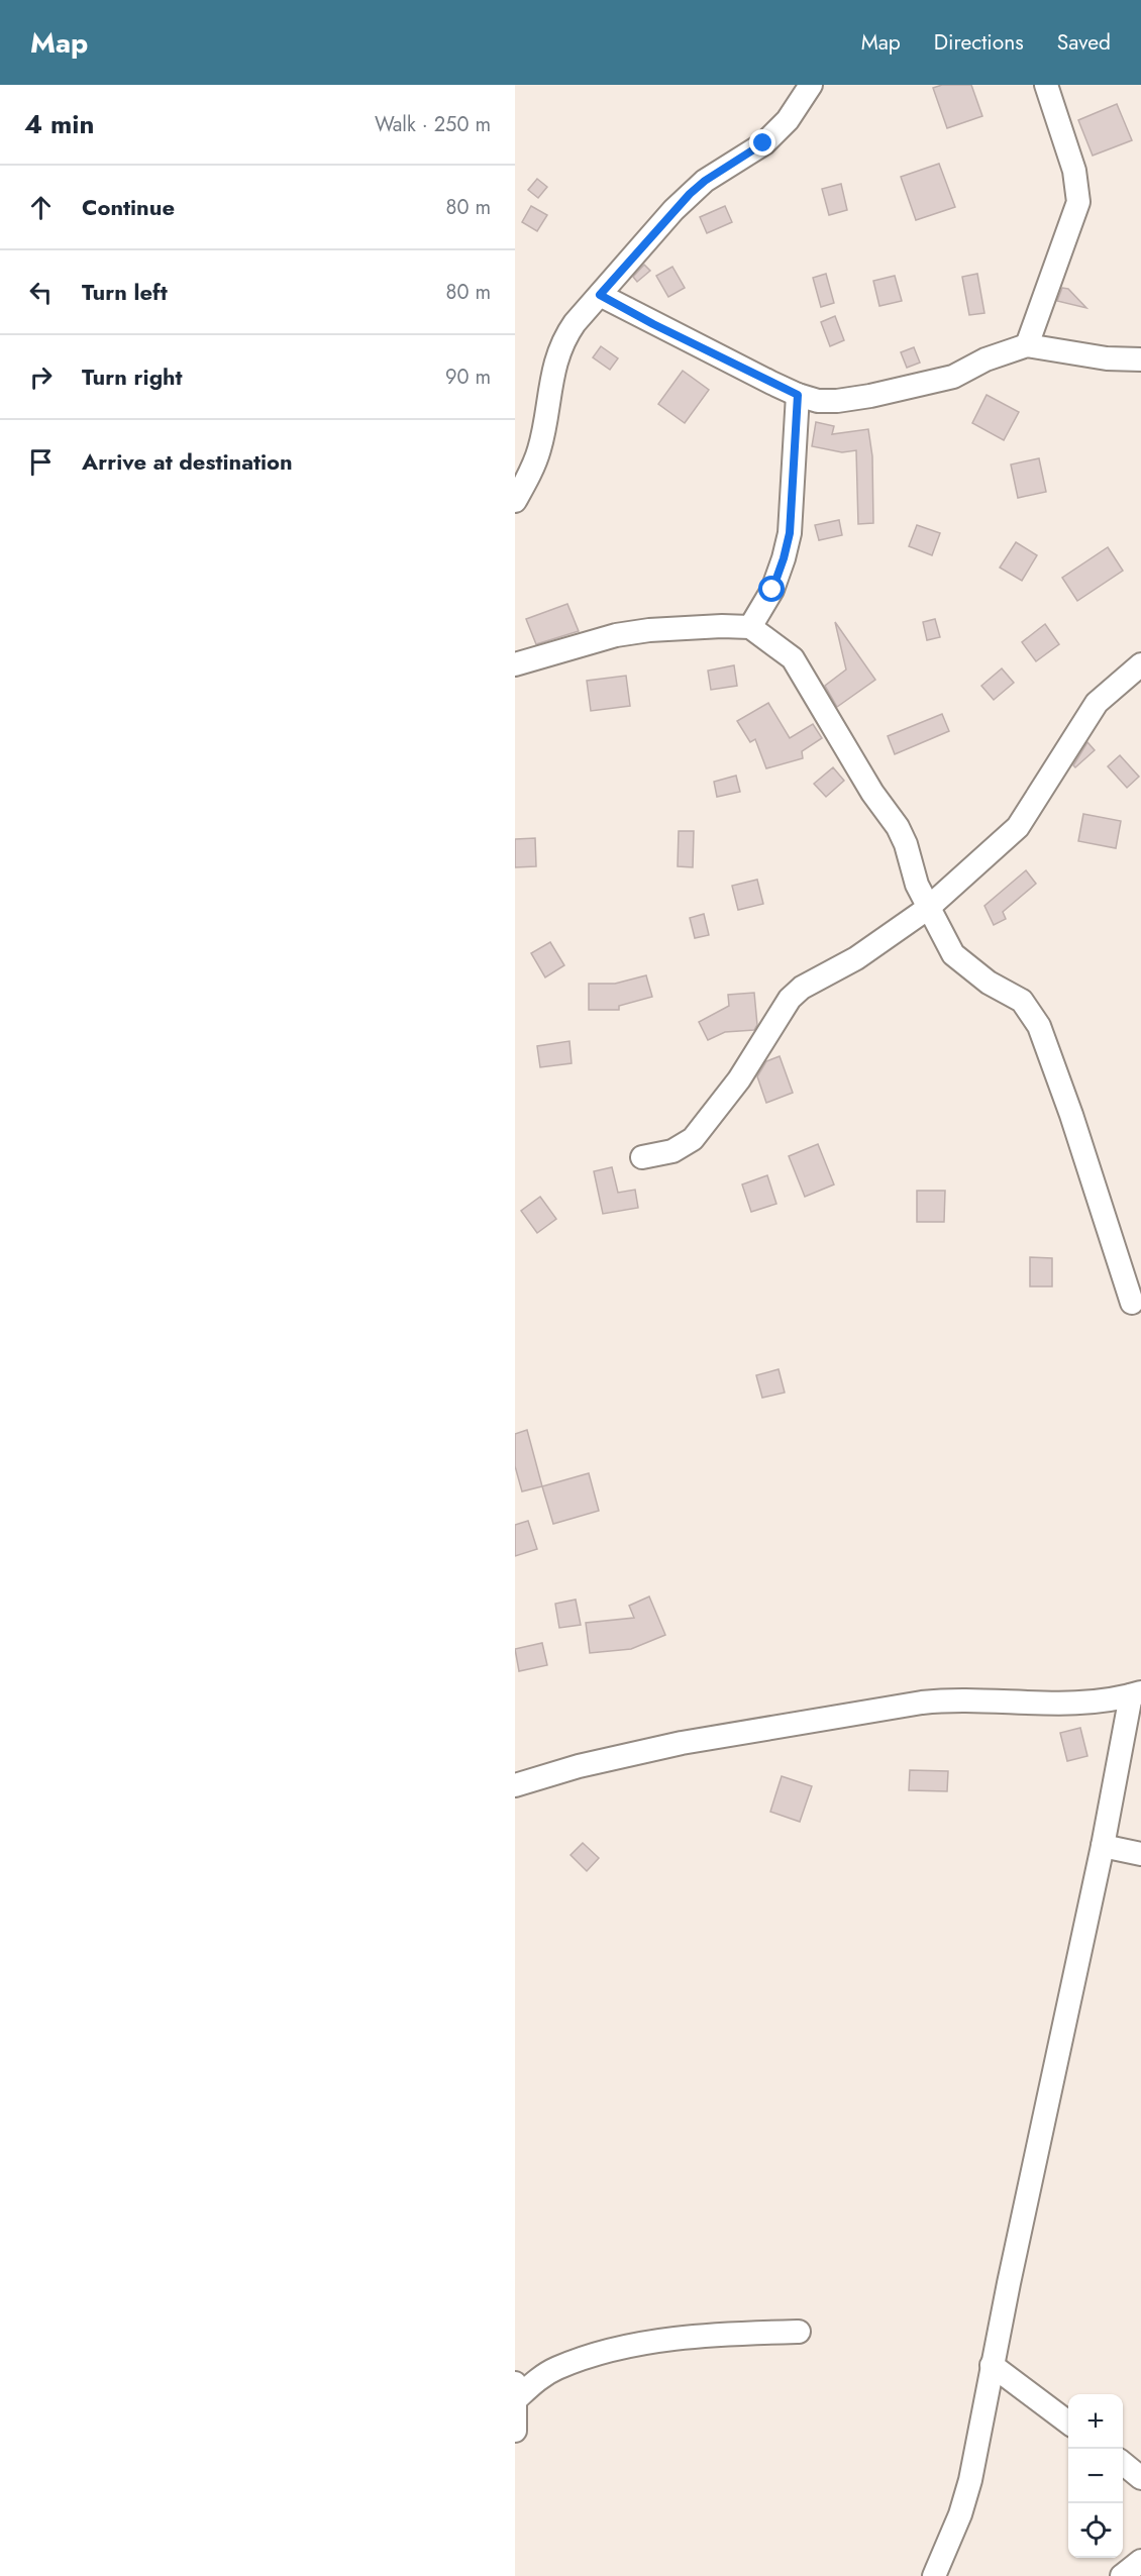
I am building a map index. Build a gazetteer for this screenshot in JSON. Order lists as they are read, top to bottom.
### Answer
{
  "page": {
    "header": "Map",
    "nav": ["Map", "Directions", "Saved"],
    "heading": ["4 min", "Walk · 250 m"],
    "list": [
      ["Continue", "80 m"],
      ["Turn left", "80 m"],
      ["Turn right", "90 m"],
      "Arrive at destination"
    ],
    "map_buttons": ["+", "−"]
  }
}
